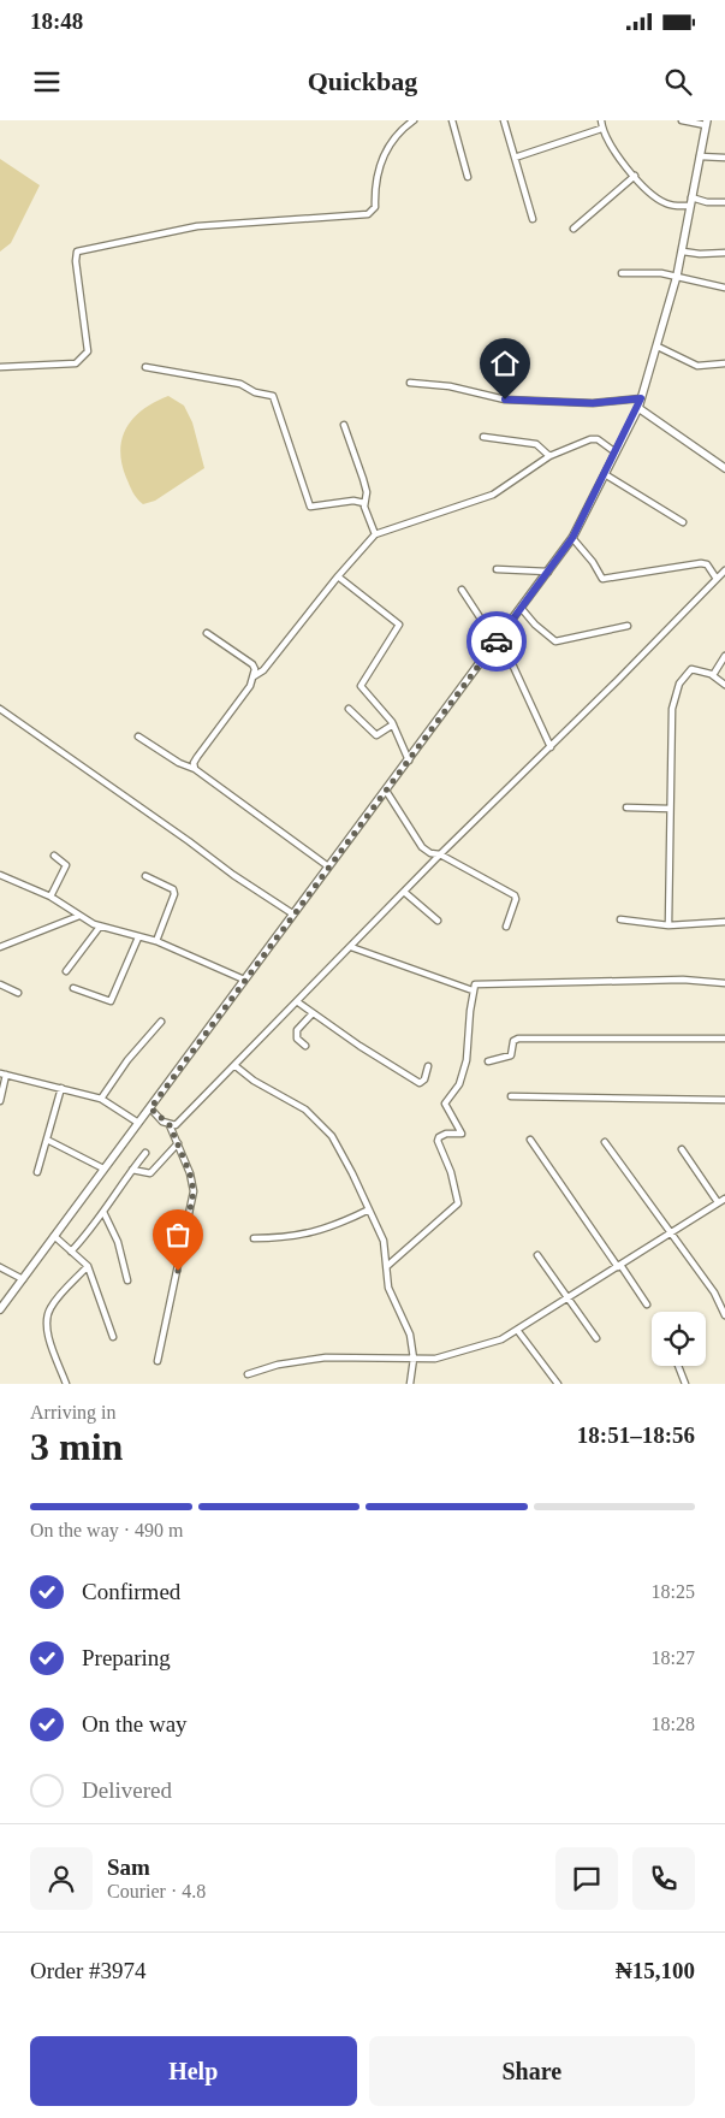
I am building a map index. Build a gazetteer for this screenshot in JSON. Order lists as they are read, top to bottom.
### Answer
{
  "page": {
    "status": "18:48",
    "header": "Quickbag",
    "heading": ["3 min", "Arriving in", "18:51–18:56"],
    "panel": [
      "Sam",
      "Courier · 4.8",
      "Order #3974",
      "₦15,100"
    ],
    "bar": "On the way · 490 m",
    "list": [
      ["Confirmed", "18:25"],
      ["Preparing", "18:27"],
      ["On the way", "18:28"],
      "Delivered"
    ],
    "buttons": ["Help", "Share"]
  }
}
